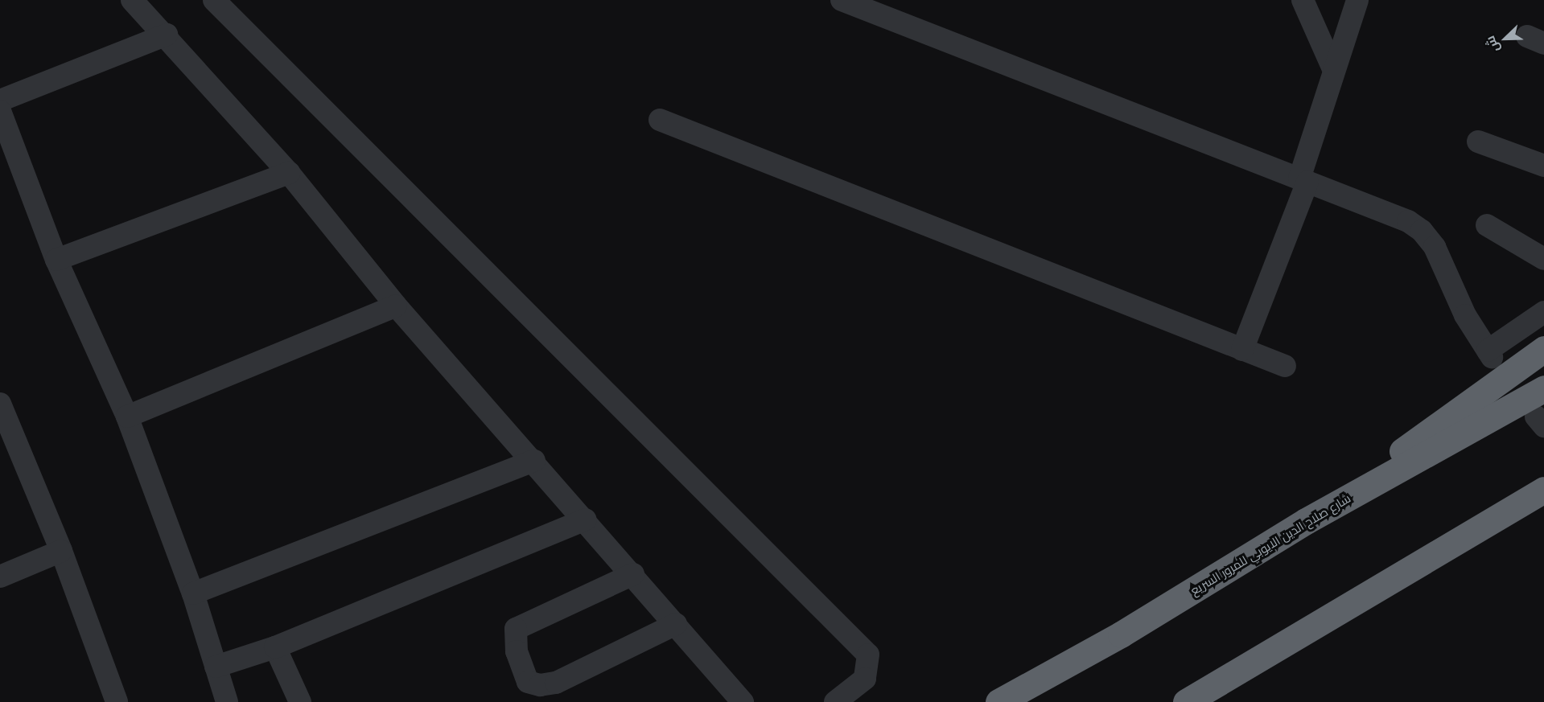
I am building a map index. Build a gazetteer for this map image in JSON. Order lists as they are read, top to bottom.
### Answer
{
  "streets": {
    "highway": ["شارع صلاح الدين الايوبي للمرور السريع"]
  },
  "north": "bottom left"
}
